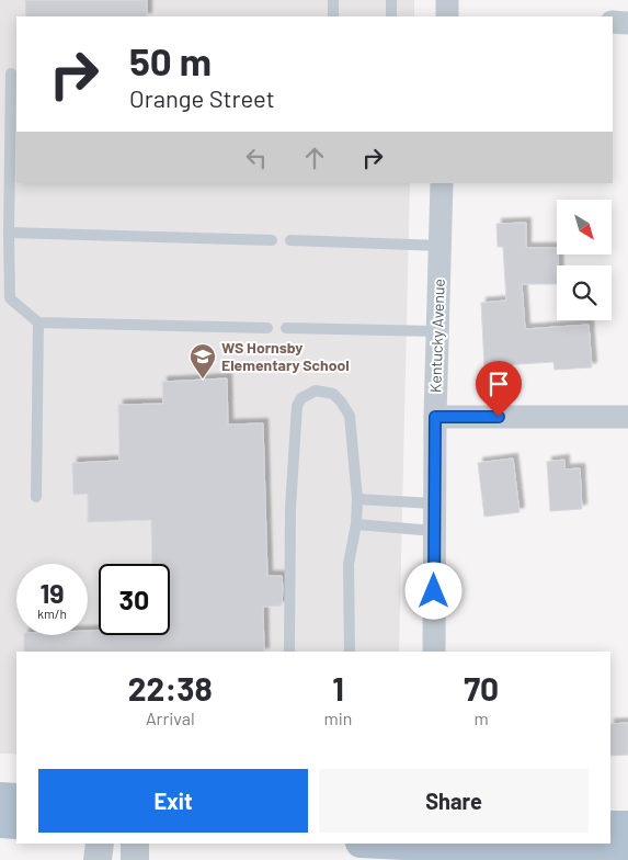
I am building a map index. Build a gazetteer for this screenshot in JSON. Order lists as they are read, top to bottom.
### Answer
{
  "streets": {
    "street": ["Kentucky Avenue"]
  },
  "places": {
    "school or university": ["WS Hornsby Elementary School"]
  },
  "north": "bottom right",
  "page": {
    "turn": ["50 m", "Orange Street"],
    "speed": "19 km/h",
    "limit": "30",
    "eta": [
      "22:38",
      "Arrival",
      "1",
      "min",
      "70",
      "m"
    ],
    "buttons": ["Exit", "Share"]
  }
}
